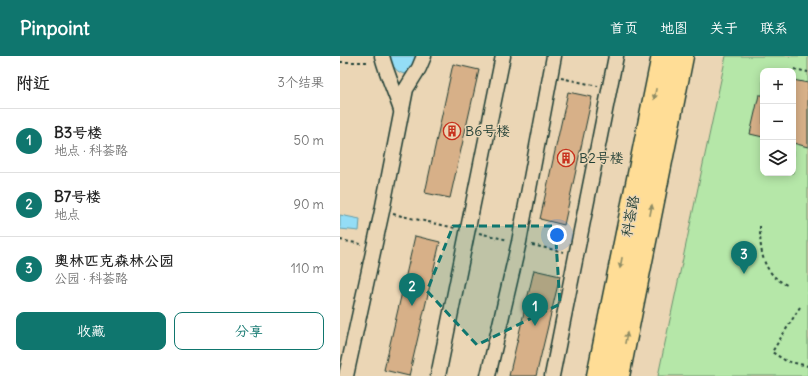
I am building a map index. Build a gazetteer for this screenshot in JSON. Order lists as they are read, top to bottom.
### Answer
{
  "streets": {
    "main road": ["科荟路"]
  },
  "places": {
    "building": ["B6号楼", "B2号楼"]
  },
  "page": {
    "header": "Pinpoint",
    "nav": [
      "首页",
      "地图",
      "关于",
      "联系"
    ],
    "heading": ["附近", "3个结果"],
    "map_buttons": ["+", "−"],
    "list": [
      {
        "mark": "1",
        "name": "B3号楼",
        "note": "地点 · 科荟路",
        "value": "50 m"
      },
      {
        "mark": "2",
        "name": "B7号楼",
        "note": "地点",
        "value": "90 m"
      },
      {
        "mark": "3",
        "name": "奥林匹克森林公园",
        "note": "公园 · 科荟路",
        "value": "110 m"
      }
    ],
    "pins": ["3", "2", "1"],
    "buttons": ["收藏", "分享"]
  }
}
